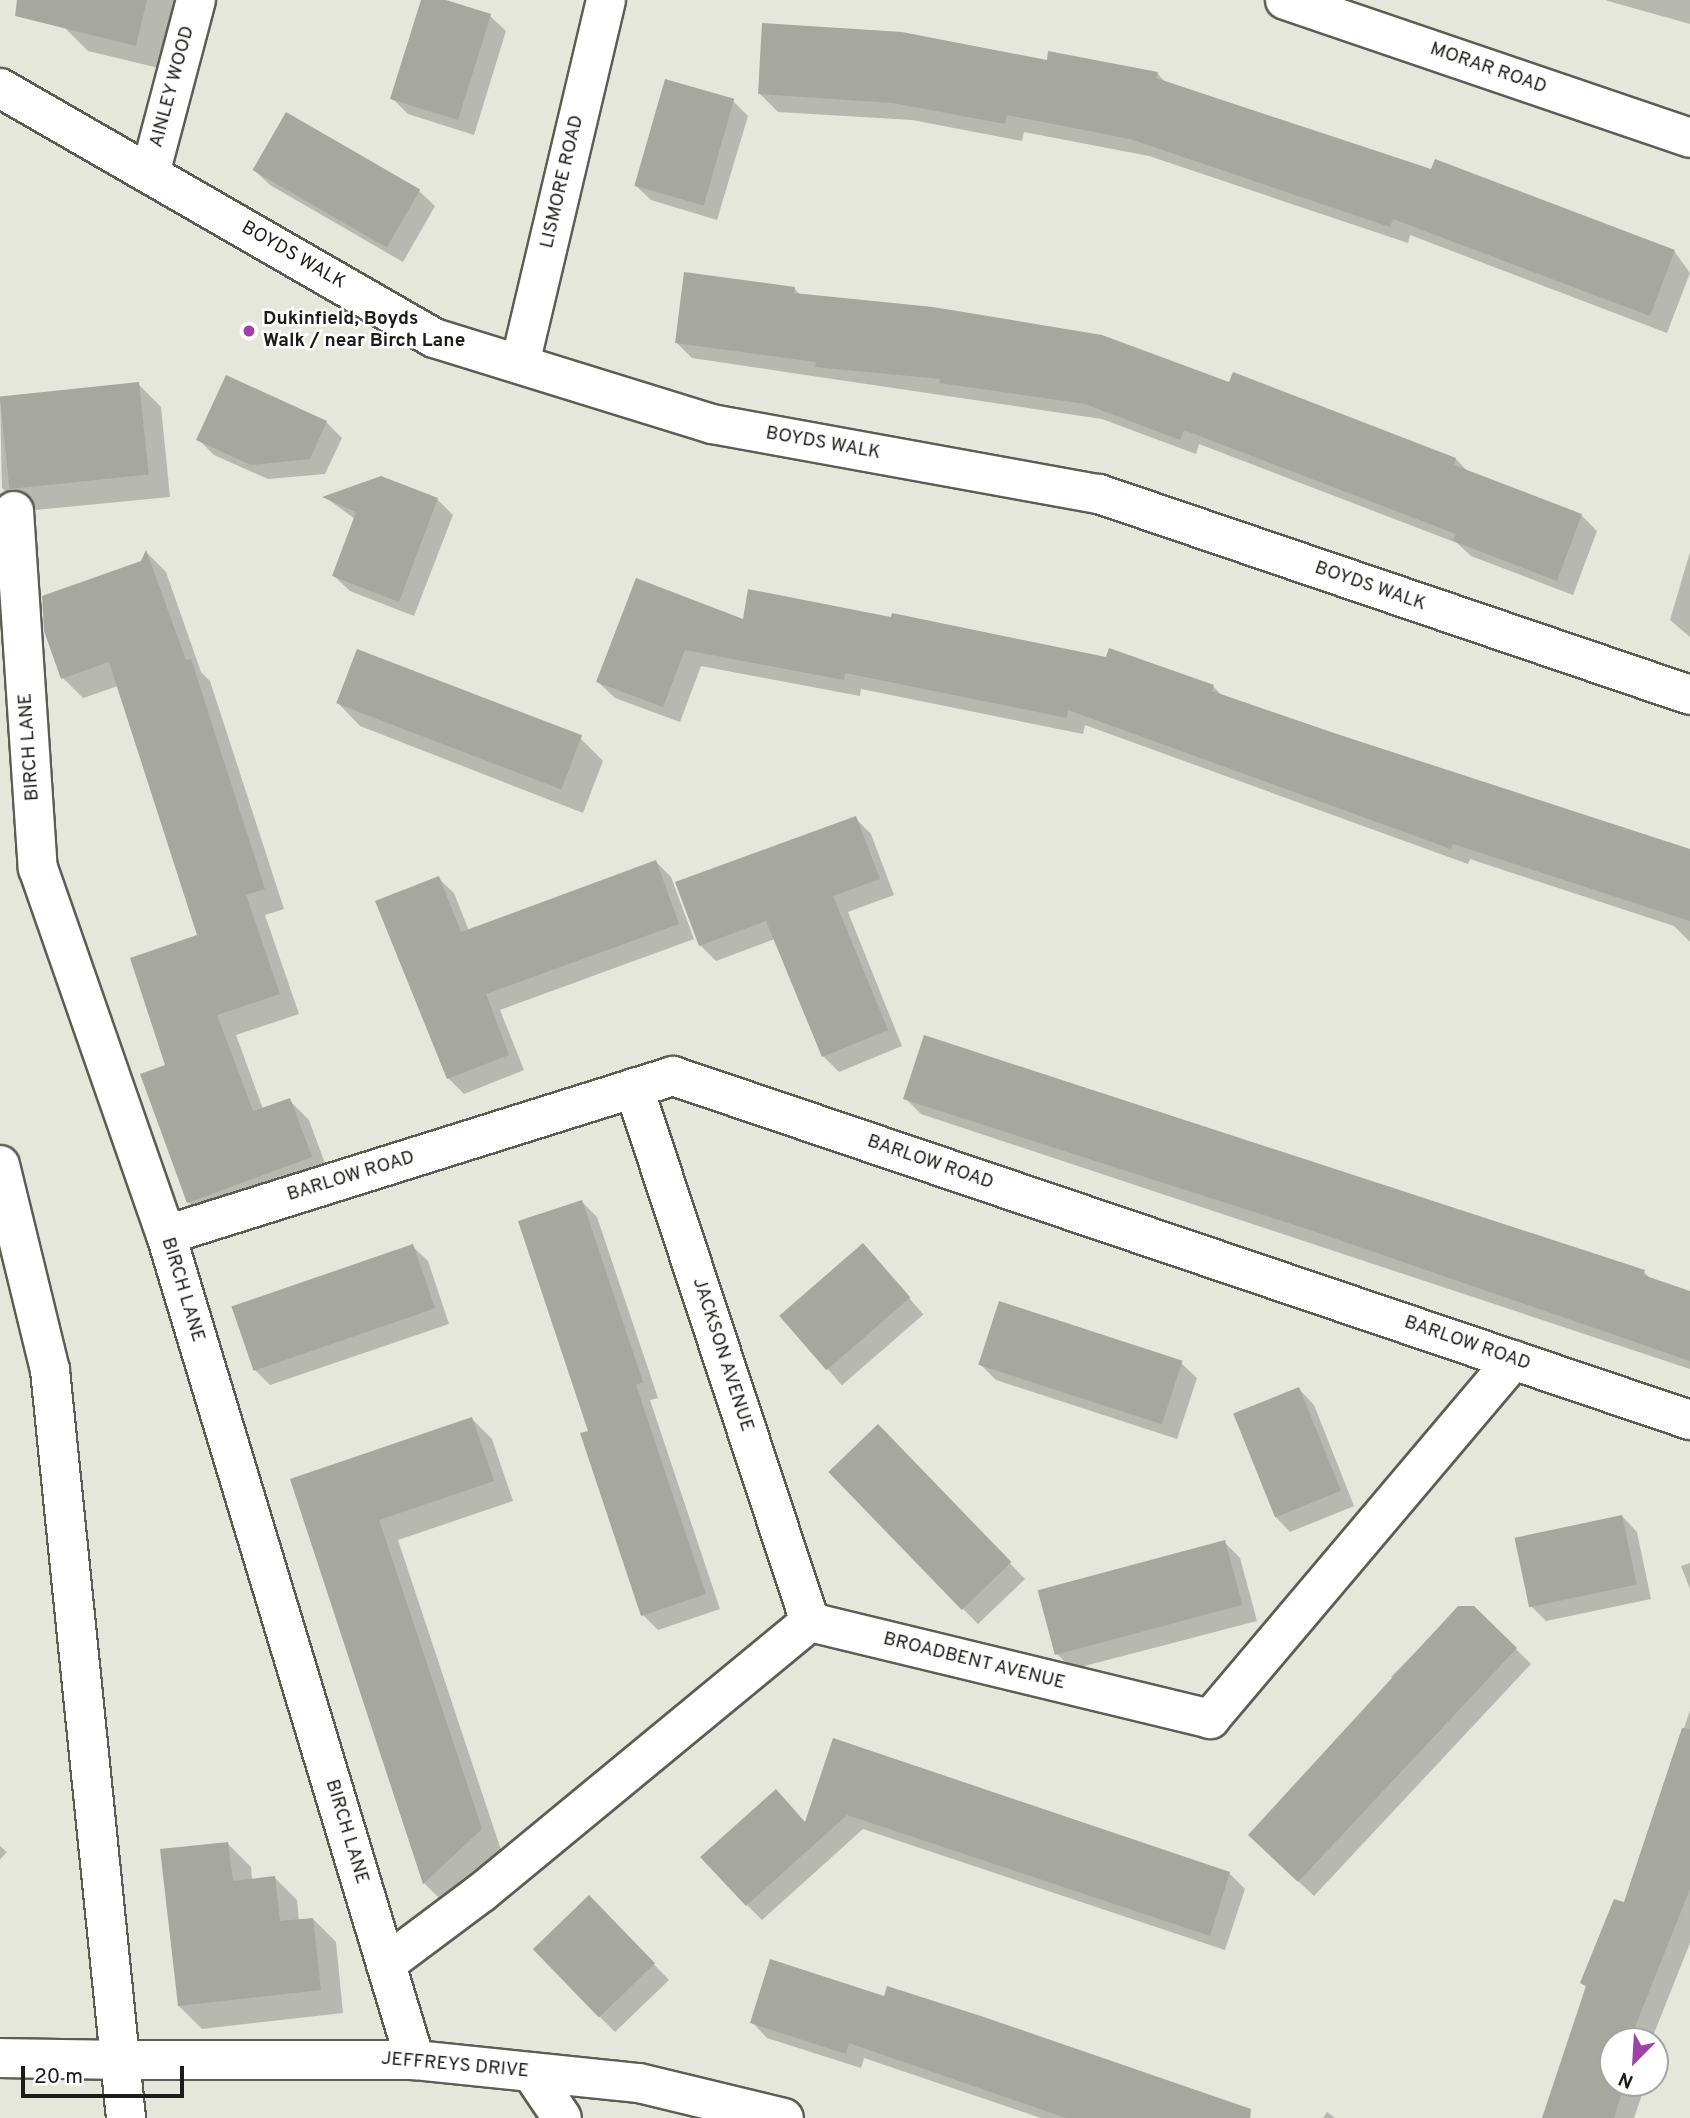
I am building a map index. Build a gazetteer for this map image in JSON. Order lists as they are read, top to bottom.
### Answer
{
  "streets": {
    "street": [
      "MORAR ROAD",
      "AINLEY WOOD",
      "LISMORE ROAD",
      "BOYDS WALK",
      "BIRCH LANE",
      "BARLOW ROAD",
      "JACKSON AVENUE",
      "BROADBENT AVENUE",
      "JEFFREYS DRIVE"
    ]
  },
  "crossings": [
    ["AINLEY WOOD", "BOYDS WALK"],
    ["LISMORE ROAD", "BOYDS WALK"],
    ["BIRCH LANE", "BARLOW ROAD"],
    ["BIRCH LANE", "JEFFREYS DRIVE"],
    ["BARLOW ROAD", "JACKSON AVENUE"],
    ["BARLOW ROAD", "BROADBENT AVENUE"],
    ["JACKSON AVENUE", "BROADBENT AVENUE"]
  ],
  "places": ["Dukinfield, Boyds Walk / near Birch Lane"],
  "scale_bar": "20 m",
  "north": "bottom left"
}
